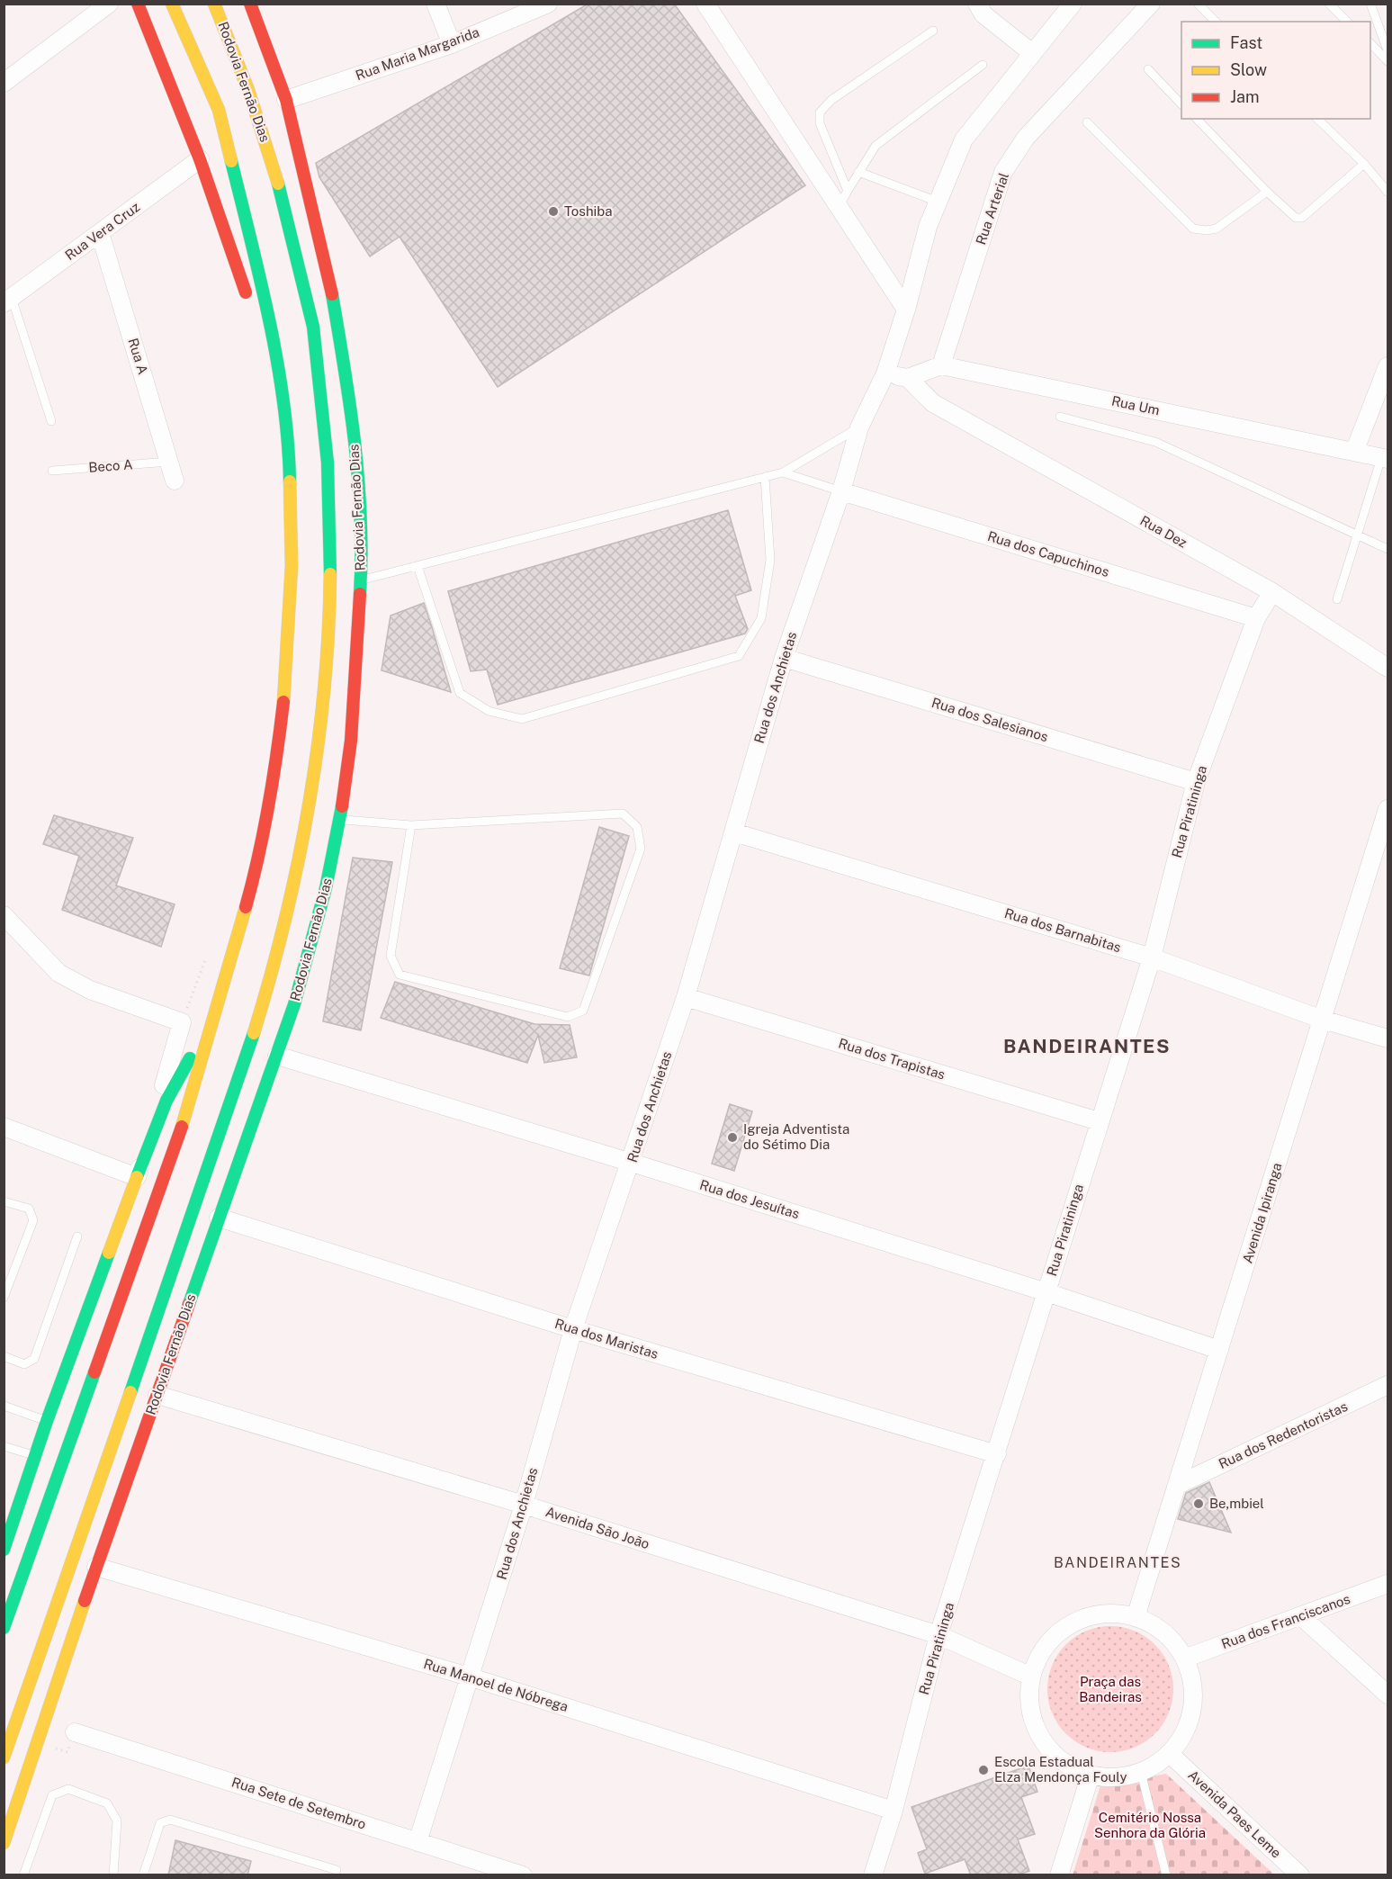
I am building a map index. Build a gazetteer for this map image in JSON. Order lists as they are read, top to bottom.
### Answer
{
  "streets": {
    "main road": ["Rodovia Fernão Dias"],
    "street": [
      "Rua Maria Margarida",
      "Rua Arterial",
      "Rua Vera Cruz",
      "Rua A",
      "Rua Um",
      "Rua Dez",
      "Rua dos Capuchinos",
      "Rua dos Anchietas",
      "Rua dos Salesianos",
      "Rua Piratininga",
      "Rua dos Barnabitas",
      "Rua dos Trapistas",
      "Rua dos Jesuítas",
      "Avenida Ipiranga",
      "Rua dos Maristas",
      "Rua dos Redentoristas",
      "Avenida São João",
      "Rua dos Franciscanos",
      "Rua Manoel de Nóbrega",
      "Rua Sete de Setembro",
      "Avenida Paes Leme"
    ],
    "lane": ["Beco A"]
  },
  "crossings": [
    ["Rua Maria Margarida", "Rodovia Fernão Dias"],
    ["Rodovia Fernão Dias", "Rua dos Jesuítas"],
    ["Rodovia Fernão Dias", "Rua dos Maristas"],
    ["Rodovia Fernão Dias", "Avenida São João"],
    ["Rodovia Fernão Dias", "Rua Manoel de Nóbrega"],
    ["Rua Arterial", "Rua Um"],
    ["Rua Vera Cruz", "Rua A"],
    ["Rua A", "Beco A"],
    ["Rua Dez", "Rua Piratininga"],
    ["Rua dos Capuchinos", "Rua dos Anchietas"],
    ["Rua dos Capuchinos", "Rua Piratininga"],
    ["Rua dos Anchietas", "Rua dos Salesianos"],
    ["Rua dos Anchietas", "Rua dos Barnabitas"],
    ["Rua dos Anchietas", "Rua dos Trapistas"],
    ["Rua dos Anchietas", "Rua dos Jesuítas"],
    ["Rua dos Anchietas", "Rua dos Maristas"],
    ["Rua dos Anchietas", "Avenida São João"],
    ["Rua dos Anchietas", "Rua Manoel de Nóbrega"],
    ["Rua dos Anchietas", "Rua Sete de Setembro"],
    ["Rua dos Salesianos", "Rua Piratininga"],
    ["Rua Piratininga", "Rua dos Barnabitas"],
    ["Rua Piratininga", "Rua dos Trapistas"],
    ["Rua Piratininga", "Rua dos Jesuítas"],
    ["Rua Piratininga", "Rua dos Maristas"],
    ["Rua Piratininga", "Avenida São João"],
    ["Rua Piratininga", "Rua Manoel de Nóbrega"],
    ["Rua dos Barnabitas", "Avenida Ipiranga"],
    ["Rua dos Jesuítas", "Avenida Ipiranga"],
    ["Avenida Ipiranga", "Rua dos Redentoristas"],
    ["Avenida Ipiranga", "Avenida São João"],
    ["Avenida Ipiranga", "Rua dos Franciscanos"],
    ["Avenida Ipiranga", "Avenida Paes Leme"],
    ["Avenida São João", "Rua dos Franciscanos"],
    ["Avenida São João", "Avenida Paes Leme"],
    ["Rua dos Franciscanos", "Avenida Paes Leme"]
  ],
  "districts": ["BANDEIRANTES", "BANDEIRANTES"],
  "parks": ["Praça das Bandeiras", "Cemitério Nossa Senhora da Glória"],
  "places": [
    "Toshiba",
    "Igreja Adventista do Sétimo Dia",
    "Be,mbiel",
    "Escola Estadual Elza Mendonça Fouly"
  ],
  "legend": ["Fast", "Slow", "Jam"]
}
